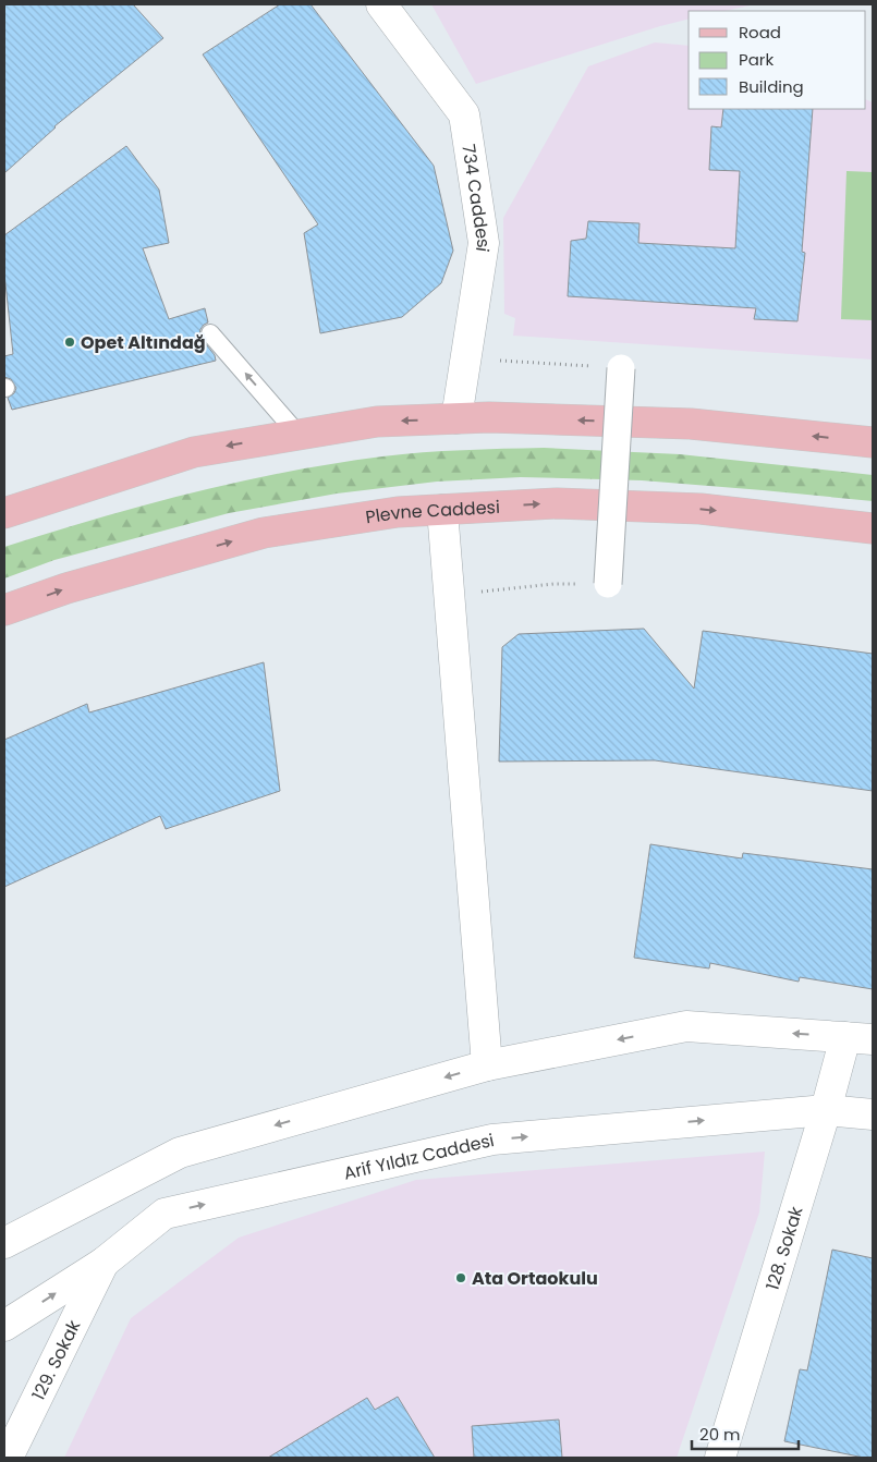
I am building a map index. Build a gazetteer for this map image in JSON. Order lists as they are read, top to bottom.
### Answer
{
  "streets": {
    "main road": [
      "734 Caddesi",
      "Plevne Caddesi",
      "Arif Yıldız Caddesi",
      "128. Sokak",
      "129. Sokak"
    ]
  },
  "crossings": [
    ["Arif Yıldız Caddesi", "128. Sokak"],
    ["Arif Yıldız Caddesi", "129. Sokak"]
  ],
  "places": ["Opet Altındağ", "Ata Ortaokulu"],
  "legend": ["Road", "Park", "Building"],
  "scale_bar": "20 m"
}
